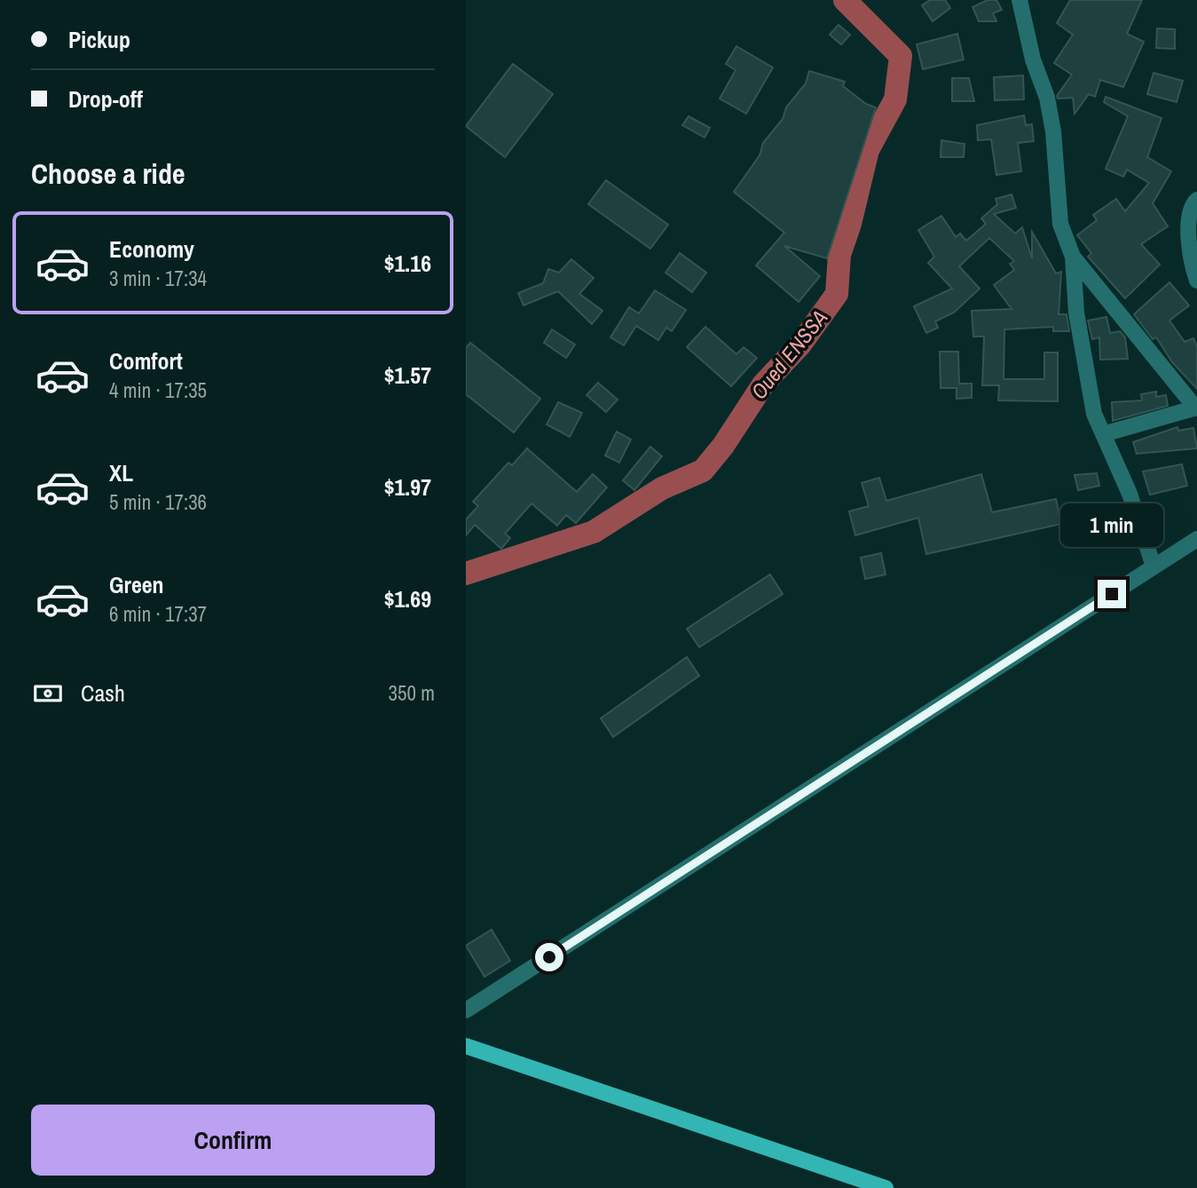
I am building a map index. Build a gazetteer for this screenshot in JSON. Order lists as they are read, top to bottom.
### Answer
{
  "water": ["Oued ENSSA"],
  "page": {
    "banner": ["Pickup", "Drop-off"],
    "heading": "Choose a ride",
    "list": [
      {
        "name": "Economy",
        "note": "3 min · 17:34",
        "value": "$1.16"
      },
      {
        "name": "Comfort",
        "note": "4 min · 17:35",
        "value": "$1.57"
      },
      {
        "name": "XL",
        "note": "5 min · 17:36",
        "value": "$1.97"
      },
      {
        "name": "Green",
        "note": "6 min · 17:37",
        "value": "$1.69"
      }
    ],
    "bubble": "1 min",
    "pay": ["Cash", "350 m"],
    "buttons": "Confirm"
  }
}
